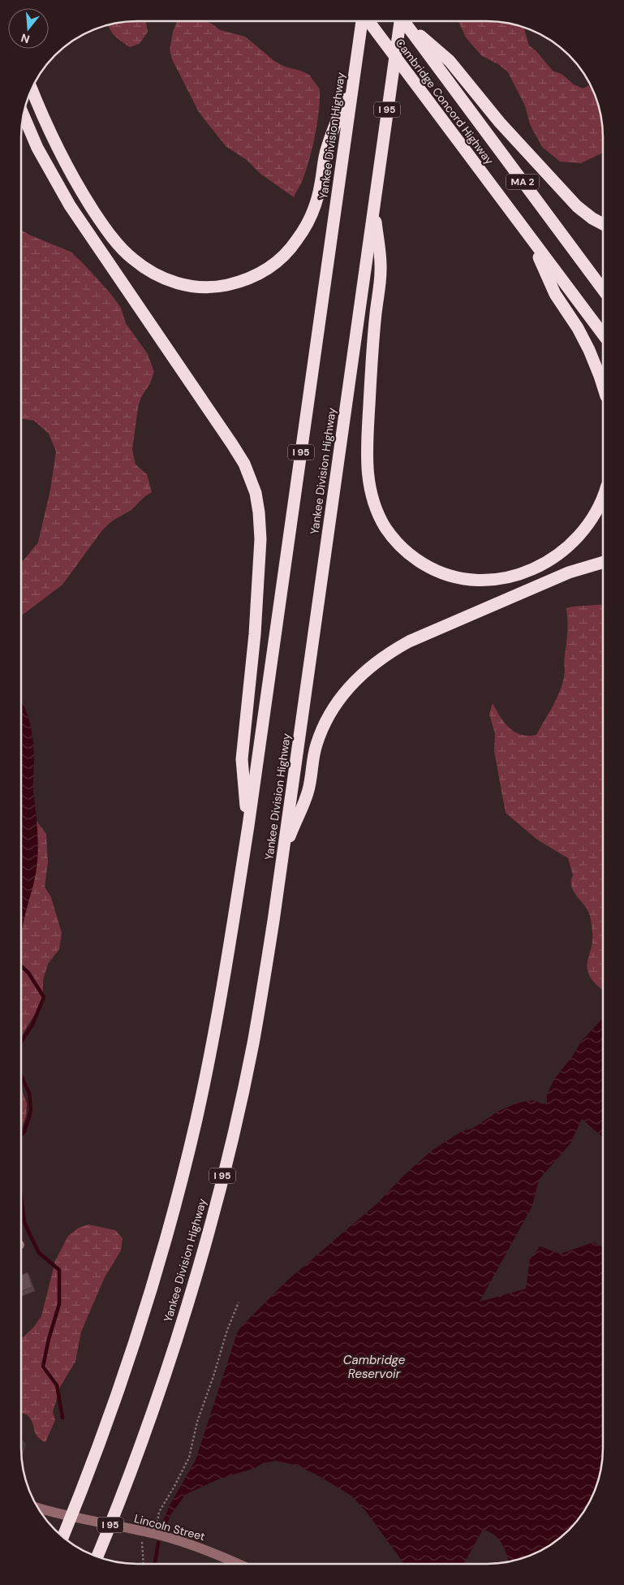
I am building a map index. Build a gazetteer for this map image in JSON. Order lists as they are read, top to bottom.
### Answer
{
  "streets": {
    "highway": [
      "Cambridge Concord Highway",
      "I 95",
      "Yankee Division Highway",
      "MA 2"
    ],
    "street": ["Lincoln Street"]
  },
  "water": ["Cambridge Reservoir"],
  "north": "bottom"
}
